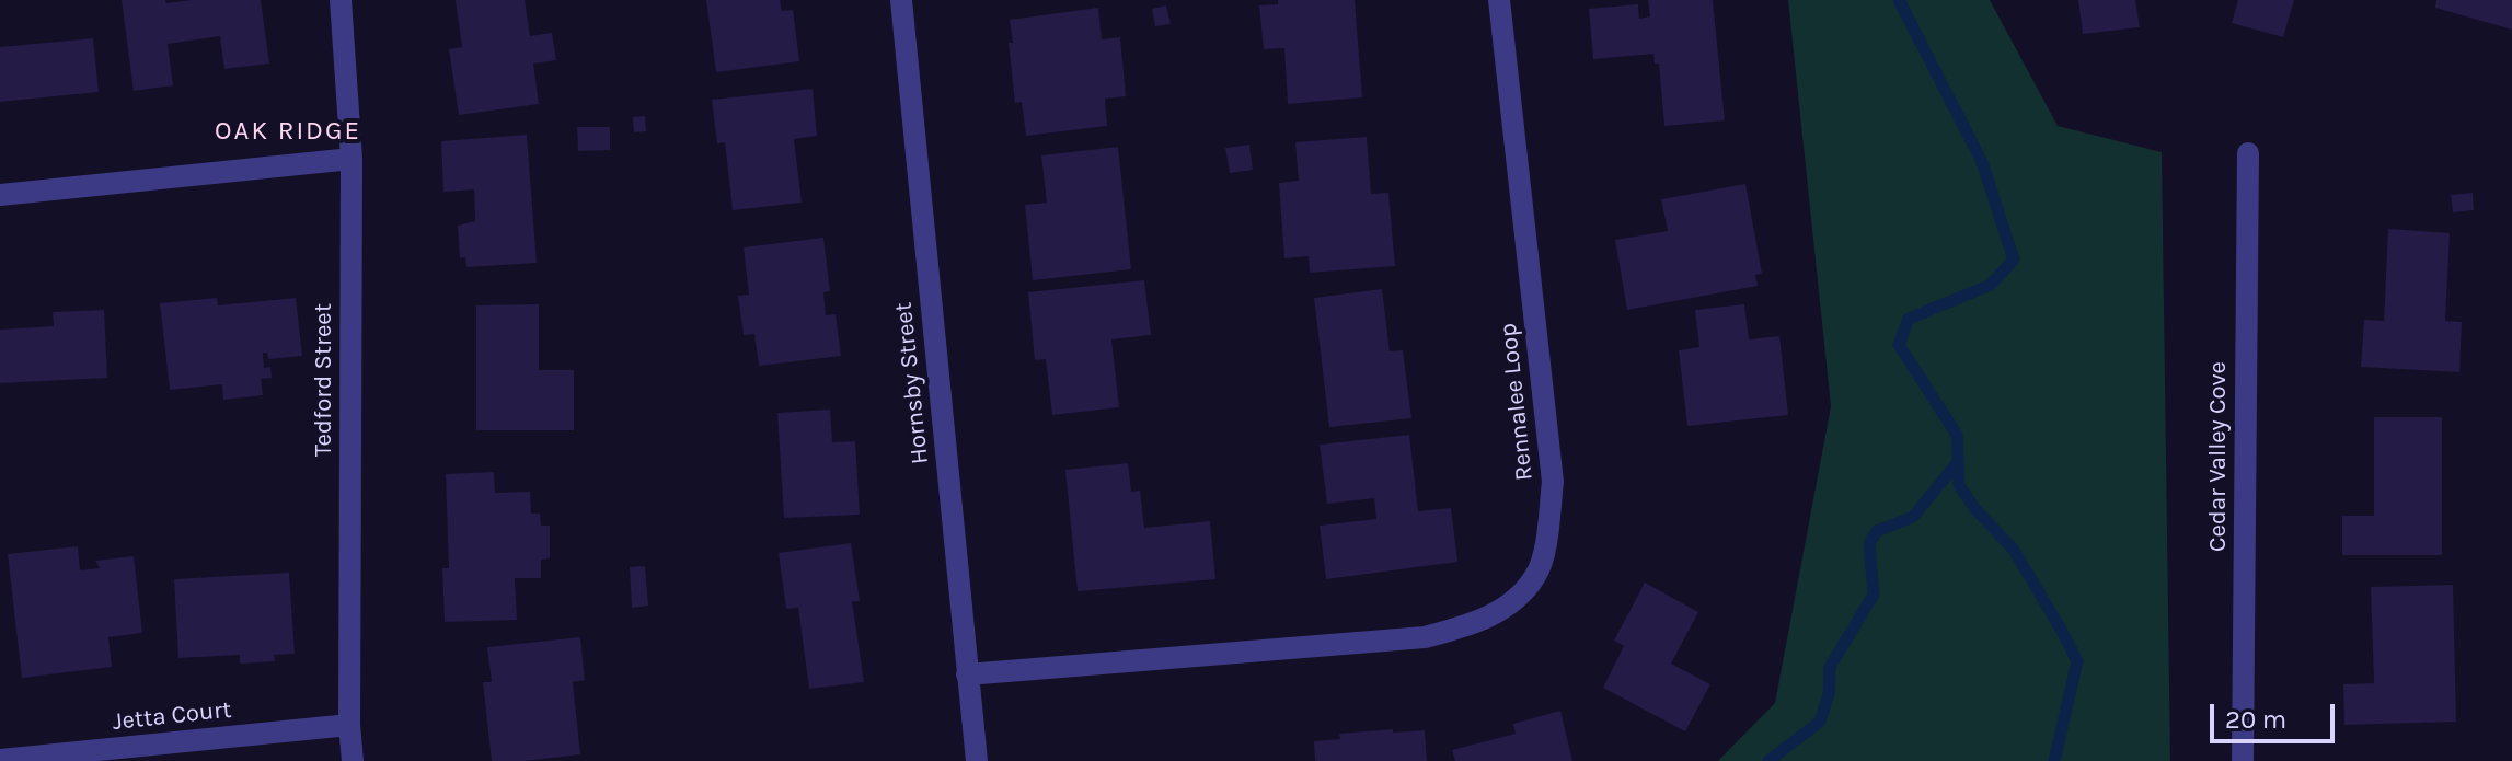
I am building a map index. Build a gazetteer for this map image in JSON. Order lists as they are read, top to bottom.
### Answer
{
  "streets": {
    "street": [
      "Tedford Street",
      "Hornsby Street",
      "Rennalee Loop",
      "Cedar Valley Cove",
      "Jetta Court"
    ]
  },
  "crossings": [
    ["Tedford Street", "Jetta Court"],
    ["Hornsby Street", "Rennalee Loop"]
  ],
  "districts": ["OAK RIDGE"],
  "scale_bar": "20 m"
}
